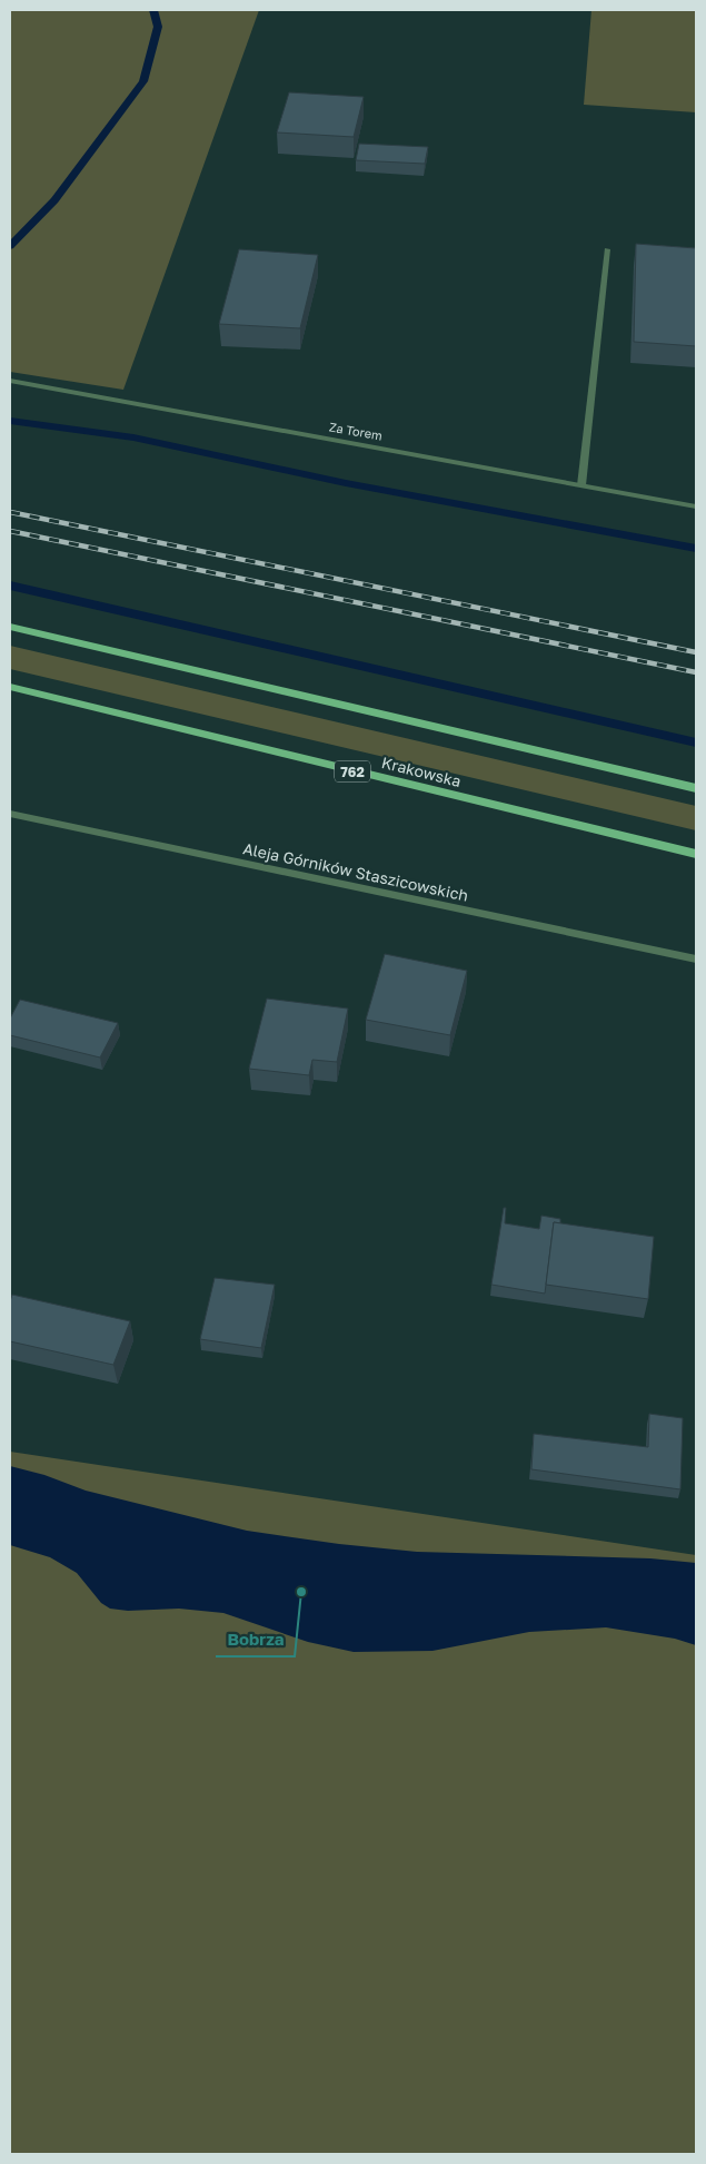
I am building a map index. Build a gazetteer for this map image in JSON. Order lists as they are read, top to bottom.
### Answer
{
  "streets": {
    "main road": ["762", "Krakowska"],
    "street": ["Za Torem", "Aleja Górników Staszicowskich"]
  },
  "places": ["Bobrza"]
}
